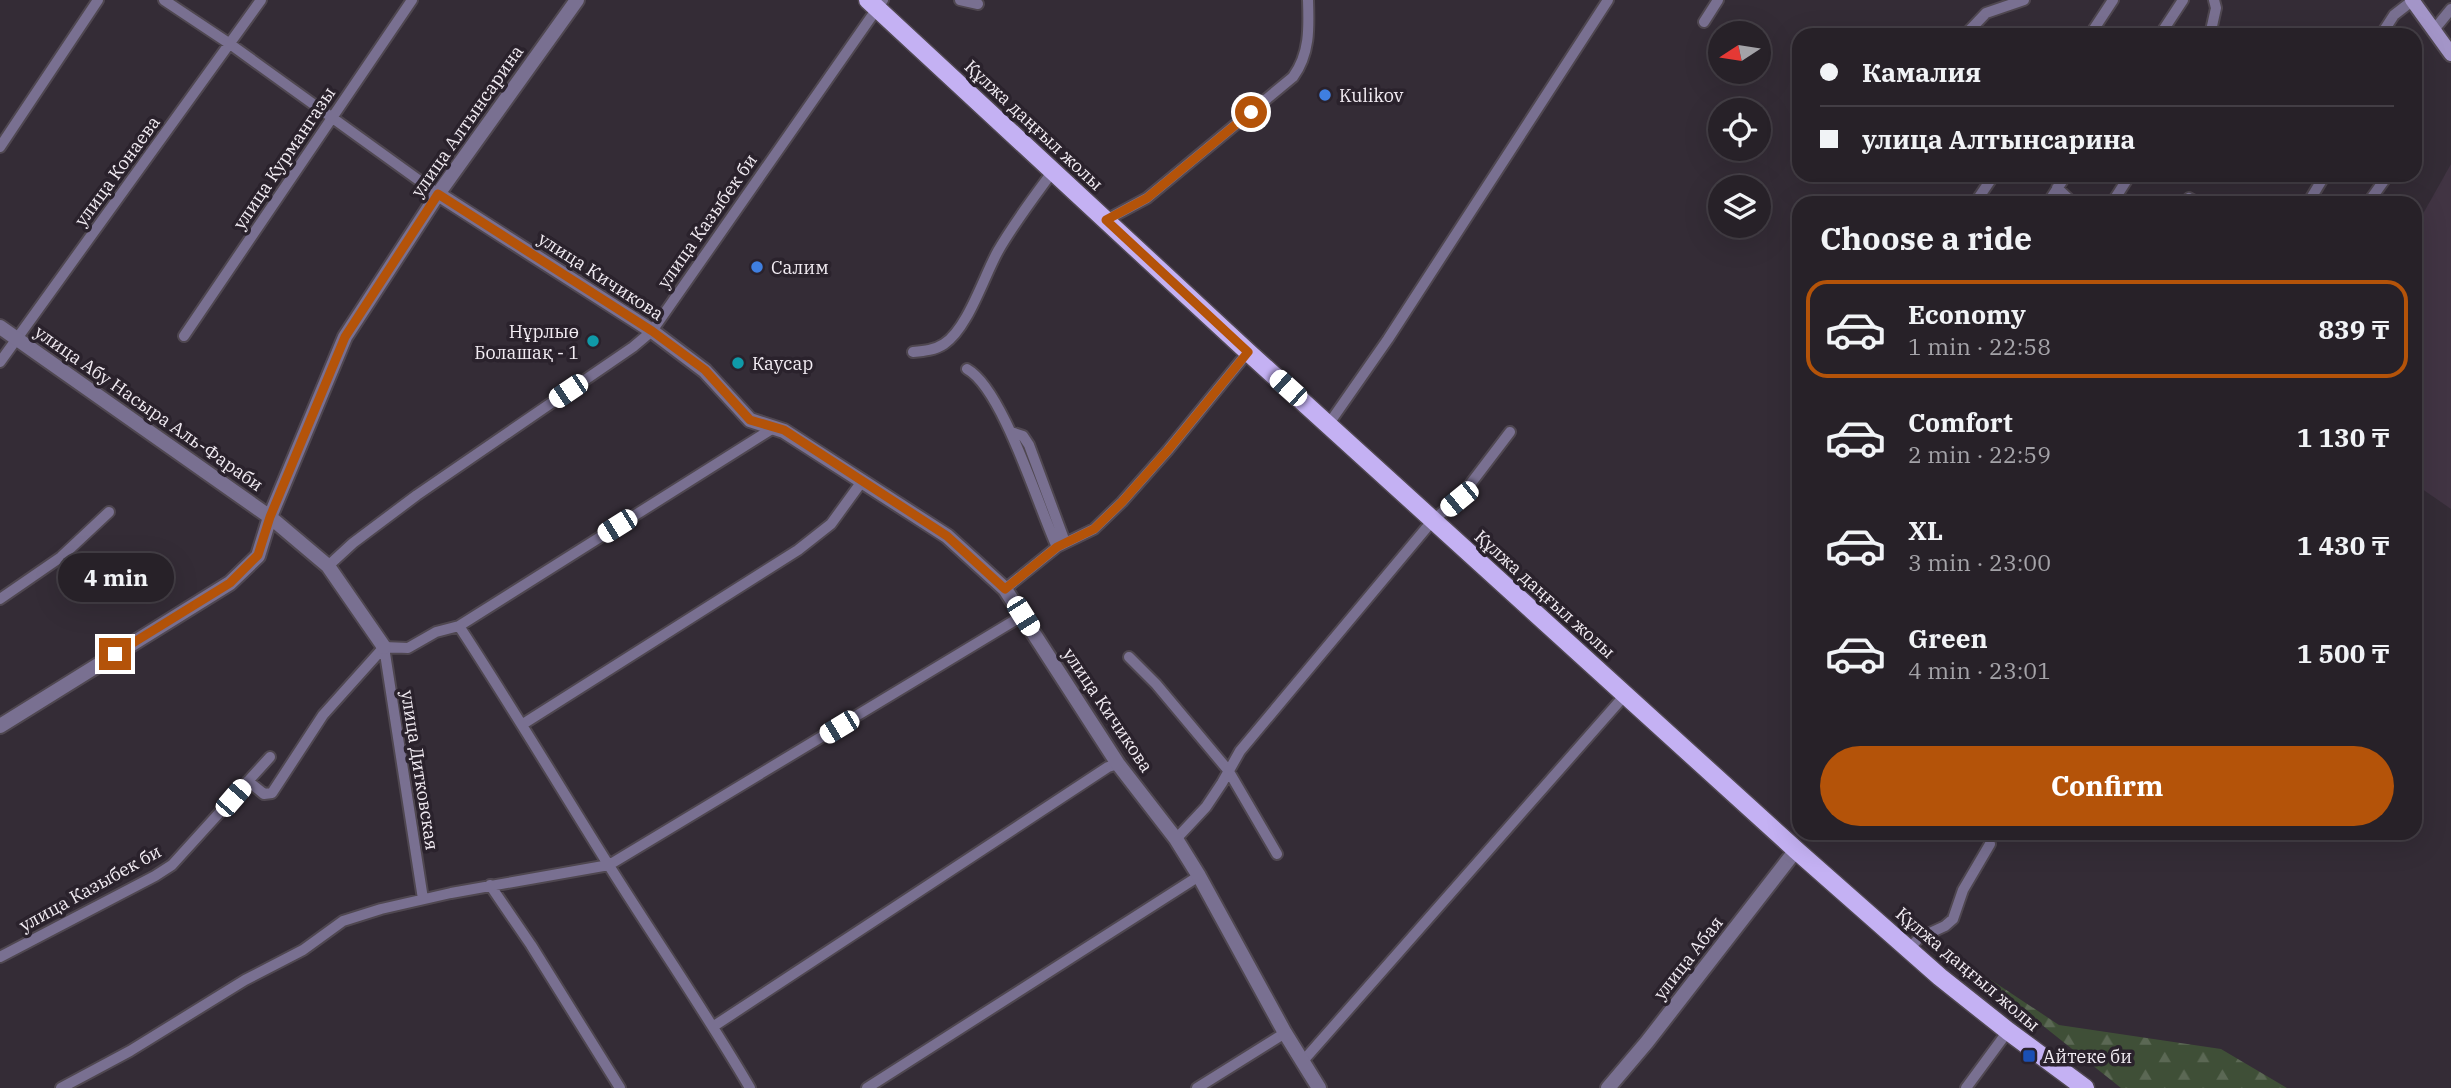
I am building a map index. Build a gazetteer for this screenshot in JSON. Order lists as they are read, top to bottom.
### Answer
{
  "streets": {
    "main road": ["Құлжа даңғыл жолы"],
    "street": [
      "улица Алтынсарина",
      "улица Курмангазы",
      "улица Конаева",
      "улица Казыбек би",
      "улица Кичикова",
      "улица Абу Насыра Аль-Фараби",
      "улица Дитковская",
      "улица Абая"
    ]
  },
  "crossings": [
    ["улица Алтынсарина", "улица Кичикова"],
    ["улица Алтынсарина", "улица Абу Насыра Аль-Фараби"],
    ["Құлжа даңғыл жолы", "улица Казыбек би"],
    ["Құлжа даңғыл жолы", "улица Абая"],
    ["улица Курмангазы", "улица Кичикова"],
    ["улица Конаева", "улица Кичикова"],
    ["улица Конаева", "улица Абу Насыра Аль-Фараби"],
    ["улица Казыбек би", "улица Кичикова"],
    ["улица Казыбек би", "улица Абу Насыра Аль-Фараби"],
    ["улица Абу Насыра Аль-Фараби", "улица Дитковская"]
  ],
  "places": {
    "other": [
      "Kulikov",
      "Салим",
      "Нұрлыө Болашақ - 1",
      "Каусар"
    ],
    "transit": ["Айтеке би"]
  },
  "north": "left",
  "page": {
    "banner": ["Камалия", "улица Алтынсарина"],
    "heading": "Choose a ride",
    "list": [
      {
        "name": "Economy",
        "note": "1 min · 22:58",
        "value": "839 ₸"
      },
      {
        "name": "Comfort",
        "note": "2 min · 22:59",
        "value": "1 130 ₸"
      },
      {
        "name": "XL",
        "note": "3 min · 23:00",
        "value": "1 430 ₸"
      },
      {
        "name": "Green",
        "note": "4 min · 23:01",
        "value": "1 500 ₸"
      }
    ],
    "bubble": "4 min",
    "buttons": "Confirm"
  }
}
